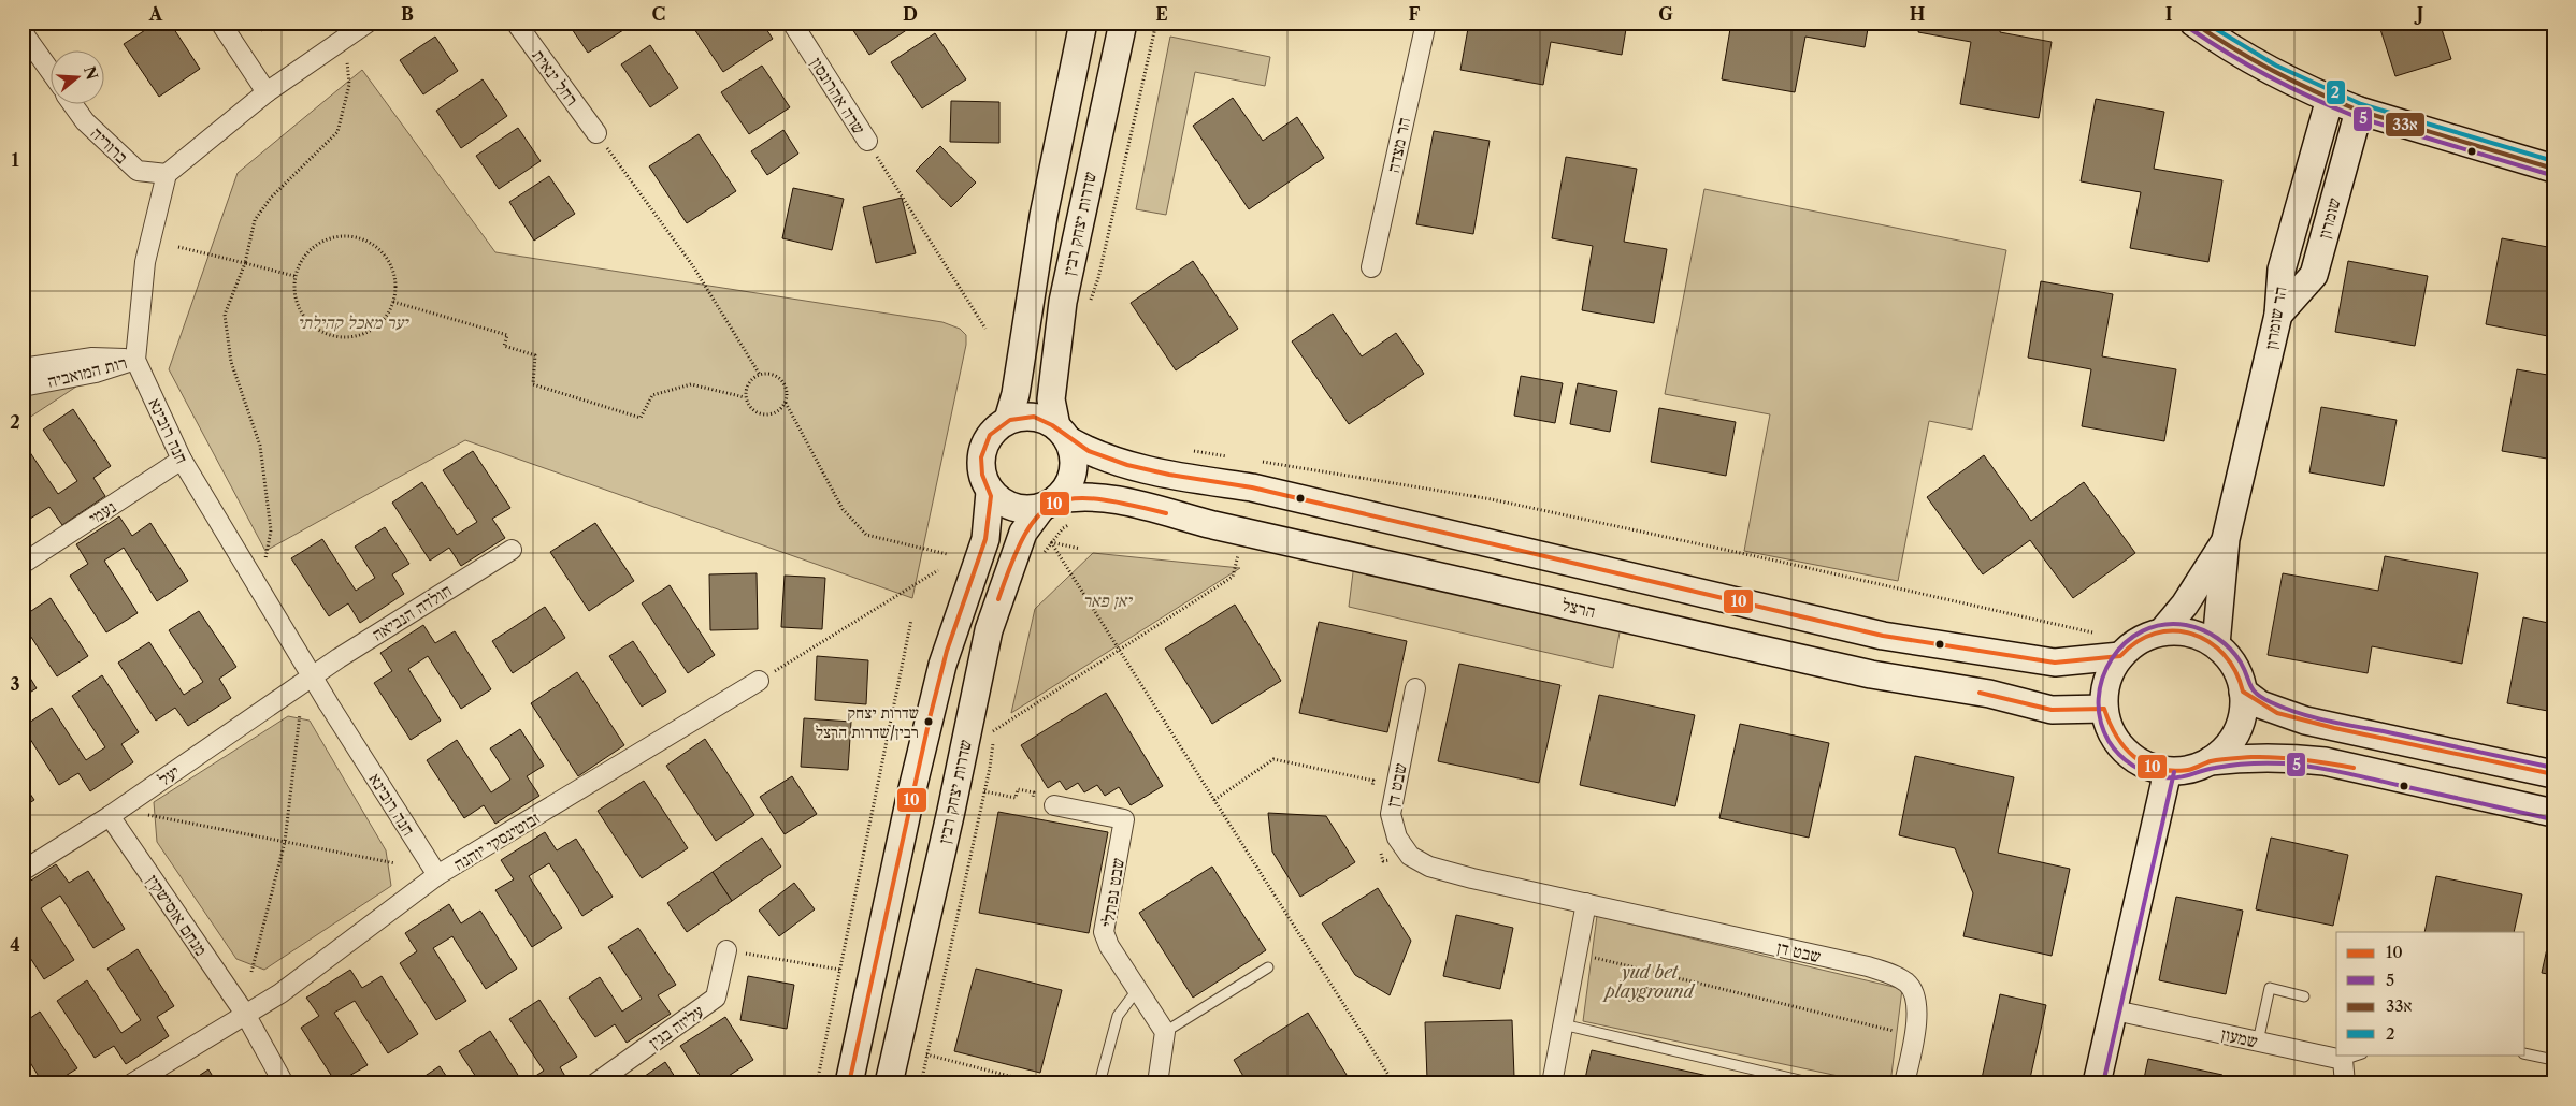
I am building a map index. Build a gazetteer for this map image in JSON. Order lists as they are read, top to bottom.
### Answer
{
  "streets": {
    "main road": [
      "שומרון",
      "שדרות יצחק רבין",
      "הר שומרון",
      "הרצל"
    ],
    "street": [
      "רחל ינאית",
      "שרה אהרונסון",
      "ברוריה",
      "הר מצדה",
      "רות המואביה",
      "חנה רובינא",
      "נעמי",
      "חולדה הנביאה",
      "יעל",
      "שבט דן",
      "זבוטינסקי יוהנה",
      "שבט נפתלי",
      "מנחם אוסישקין",
      "עליזה בגין",
      "שמעון"
    ]
  },
  "crossings": [
    ["שומרון", "הר שומרון"],
    ["שדרות יצחק רבין", "הרצל"],
    ["רות המואביה", "חנה רובינא"],
    ["חנה רובינא", "נעמי"],
    ["חנה רובינא", "חולדה הנביאה"],
    ["חנה רובינא", "יעל"],
    ["חנה רובינא", "זבוטינסקי יוהנה"],
    ["חולדה הנביאה", "יעל"],
    ["יעל", "מנחם אוסישקין"],
    ["זבוטינסקי יוהנה", "מנחם אוסישקין"]
  ],
  "parks": ["יער מאכל קהילתי", "יאן פאר", "yud bet playground"],
  "places": ["שדרות יצחק רבין/שדרות הרצל"],
  "lines": [
    "transit line 33א",
    "transit line 2",
    "transit line 5",
    "transit line 10"
  ],
  "legend": [
    "10",
    "5",
    "33א",
    "2"
  ],
  "north": "right",
  "grid": {
    "columns": [
      "A",
      "B",
      "C",
      "D",
      "E",
      "F",
      "G",
      "H",
      "I",
      "J"
    ],
    "rows": [
      "1",
      "2",
      "3",
      "4"
    ]
  }
}
